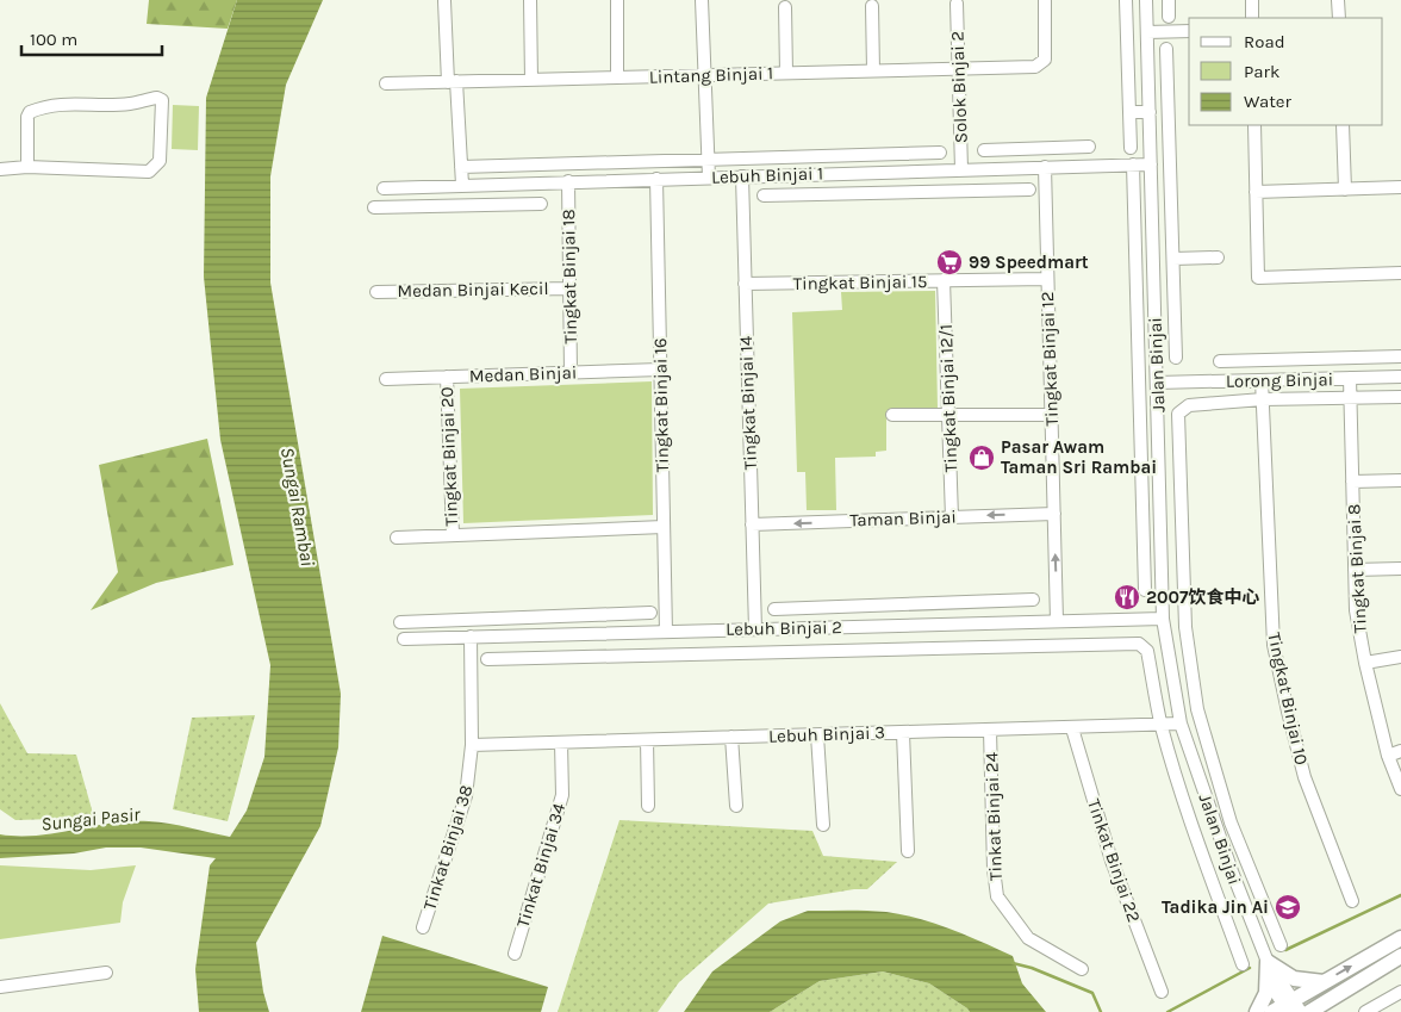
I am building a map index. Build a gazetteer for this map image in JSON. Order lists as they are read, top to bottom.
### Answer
{
  "streets": {
    "street": [
      "Lintang Binjai 1",
      "Solok Binjai 2",
      "Lebuh Binjai 1",
      "Tingkat Binjai 18",
      "Tingkat Binjai 15",
      "Medan Binjai Kecil",
      "Tingkat Binjai 12",
      "Jalan Binjai",
      "Medan Binjai",
      "Lorong Binjai",
      "Tingkat Binjai 12/1",
      "Tingkat Binjai 14",
      "Tingkat Binjai 16",
      "Tingkat Binjai 20",
      "Taman Binjai",
      "Tingkat Binjai 8",
      "Lebuh Binjai 2",
      "Tingkat Binjai 10",
      "Lebuh Binjai 3",
      "Tinkat Binjai 24",
      "Tinkat Binjai 38",
      "Tinkat Binjai 22",
      "Tinkat Binjai 34"
    ]
  },
  "crossings": [
    ["Lintang Binjai 1", "Solok Binjai 2"],
    ["Solok Binjai 2", "Lebuh Binjai 1"],
    ["Lebuh Binjai 1", "Tingkat Binjai 18"],
    ["Lebuh Binjai 1", "Tingkat Binjai 12"],
    ["Lebuh Binjai 1", "Jalan Binjai"],
    ["Lebuh Binjai 1", "Tingkat Binjai 14"],
    ["Lebuh Binjai 1", "Tingkat Binjai 16"],
    ["Tingkat Binjai 18", "Medan Binjai Kecil"],
    ["Tingkat Binjai 18", "Medan Binjai"],
    ["Tingkat Binjai 15", "Tingkat Binjai 12"],
    ["Tingkat Binjai 15", "Tingkat Binjai 12/1"],
    ["Tingkat Binjai 15", "Tingkat Binjai 14"],
    ["Tingkat Binjai 12", "Taman Binjai"],
    ["Tingkat Binjai 12", "Lebuh Binjai 2"],
    ["Jalan Binjai", "Lorong Binjai"],
    ["Jalan Binjai", "Lebuh Binjai 2"],
    ["Jalan Binjai", "Lebuh Binjai 3"],
    ["Medan Binjai", "Tingkat Binjai 16"],
    ["Medan Binjai", "Tingkat Binjai 20"],
    ["Lorong Binjai", "Tingkat Binjai 8"],
    ["Lorong Binjai", "Tingkat Binjai 10"],
    ["Tingkat Binjai 12/1", "Taman Binjai"],
    ["Tingkat Binjai 14", "Taman Binjai"],
    ["Tingkat Binjai 14", "Lebuh Binjai 2"],
    ["Tingkat Binjai 16", "Lebuh Binjai 2"],
    ["Lebuh Binjai 2", "Lebuh Binjai 3"],
    ["Lebuh Binjai 2", "Tinkat Binjai 38"],
    ["Lebuh Binjai 3", "Tinkat Binjai 24"],
    ["Lebuh Binjai 3", "Tinkat Binjai 38"],
    ["Lebuh Binjai 3", "Tinkat Binjai 22"],
    ["Lebuh Binjai 3", "Tinkat Binjai 34"]
  ],
  "water": ["Sungai Rambai", "Sungai Pasir"],
  "places": {
    "supermarket": ["99 Speedmart"],
    "shop": ["Pasar Awam Taman Sri Rambai"],
    "restaurant": ["2007饮食中心"],
    "school or university": ["Tadika Jin Ai"]
  },
  "legend": ["Road", "Park", "Water"],
  "scale_bar": "100 m"
}
